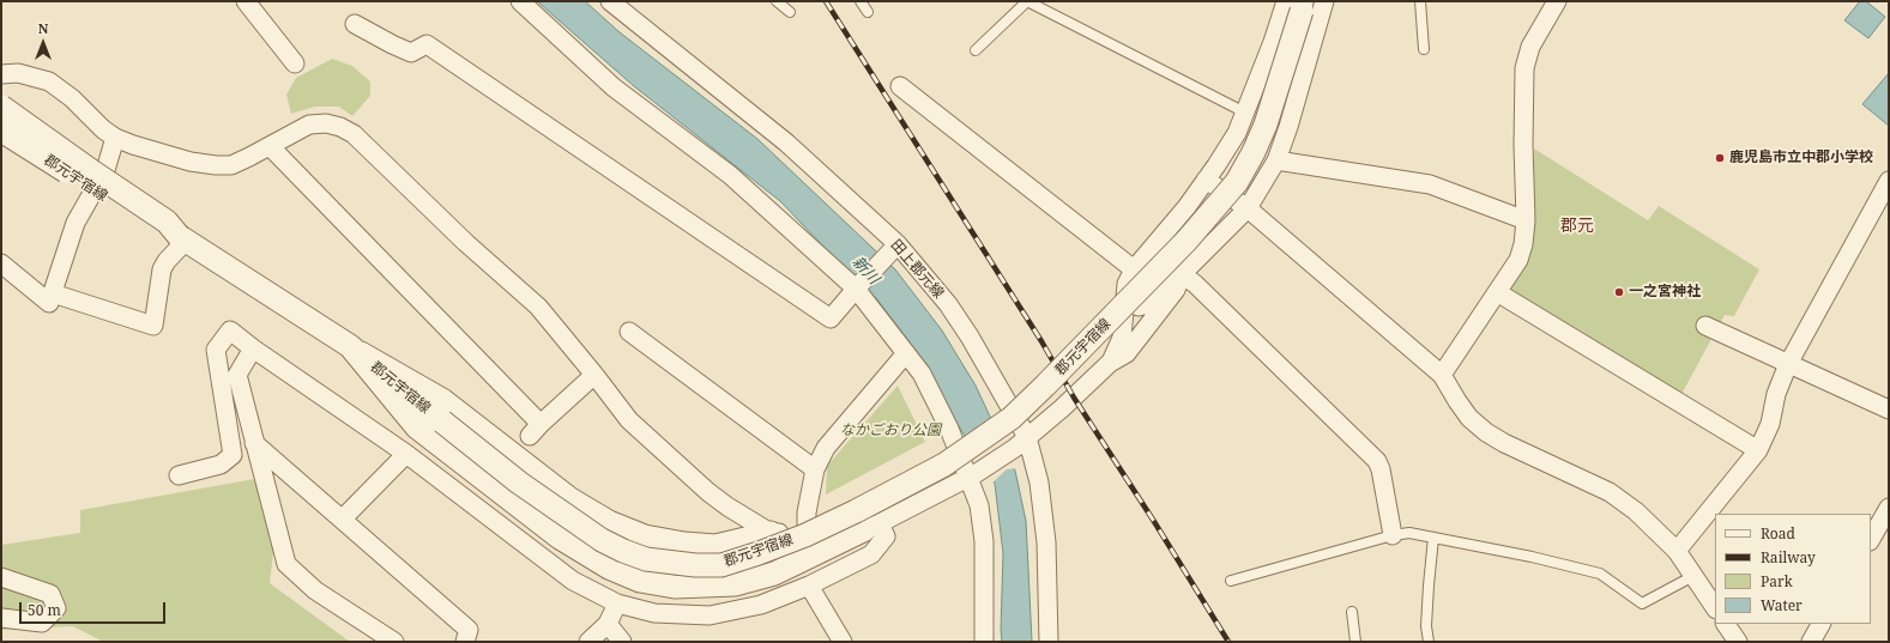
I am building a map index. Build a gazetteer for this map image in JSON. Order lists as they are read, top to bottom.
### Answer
{
  "streets": {
    "street": ["郡元宇宿線", "田上郡元線"]
  },
  "districts": ["郡元"],
  "water": ["新川"],
  "parks": ["なかごおり公園"],
  "places": ["鹿児島市立中郡小学校", "一之宮神社"],
  "legend": [
    "Road",
    "Railway",
    "Park",
    "Water"
  ],
  "scale_bar": "50 m",
  "north": "top"
}
